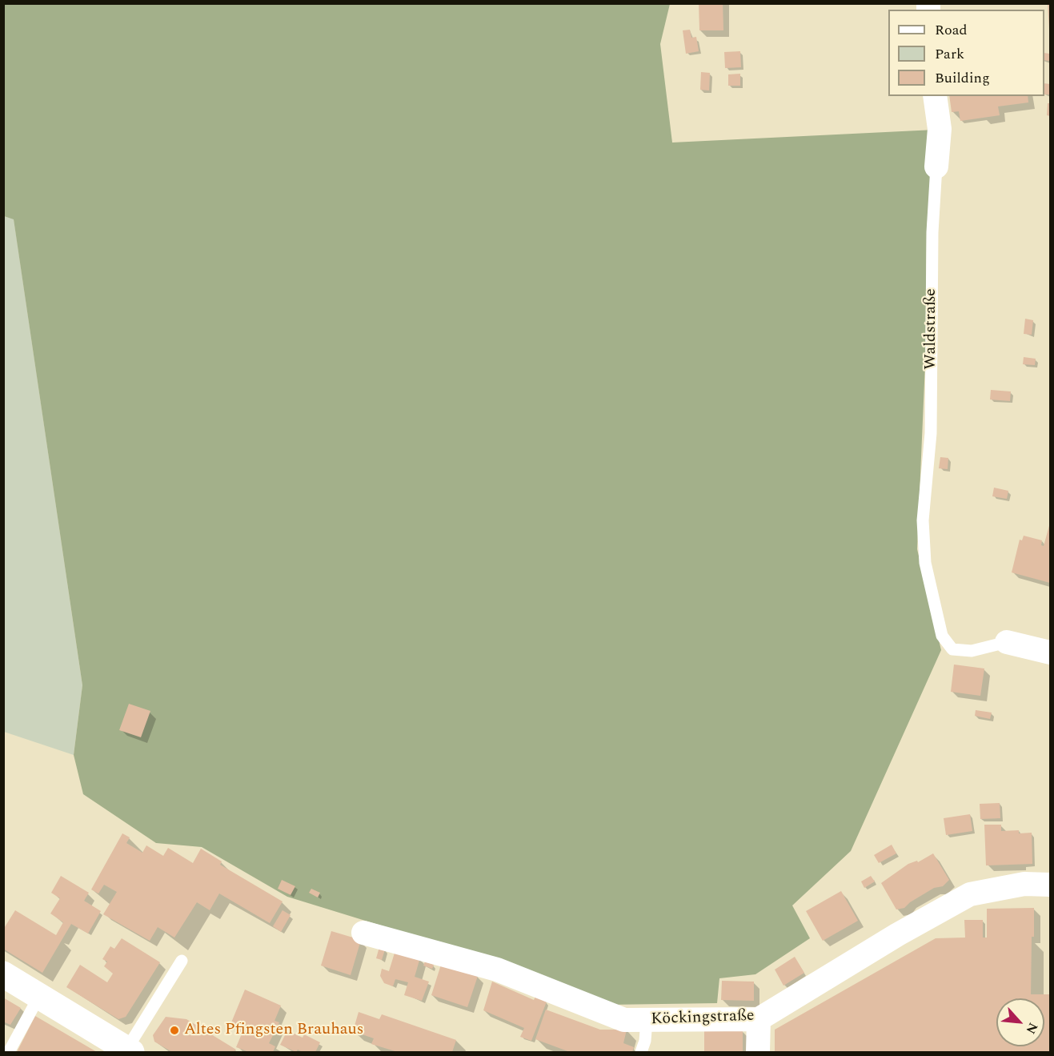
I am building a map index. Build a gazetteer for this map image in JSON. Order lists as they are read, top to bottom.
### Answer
{
  "streets": {
    "street": ["Waldstraße", "Köckingstraße"]
  },
  "places": ["Altes Pfingsten Brauhaus"],
  "legend": ["Road", "Park", "Building"],
  "north": "bottom right"
}
